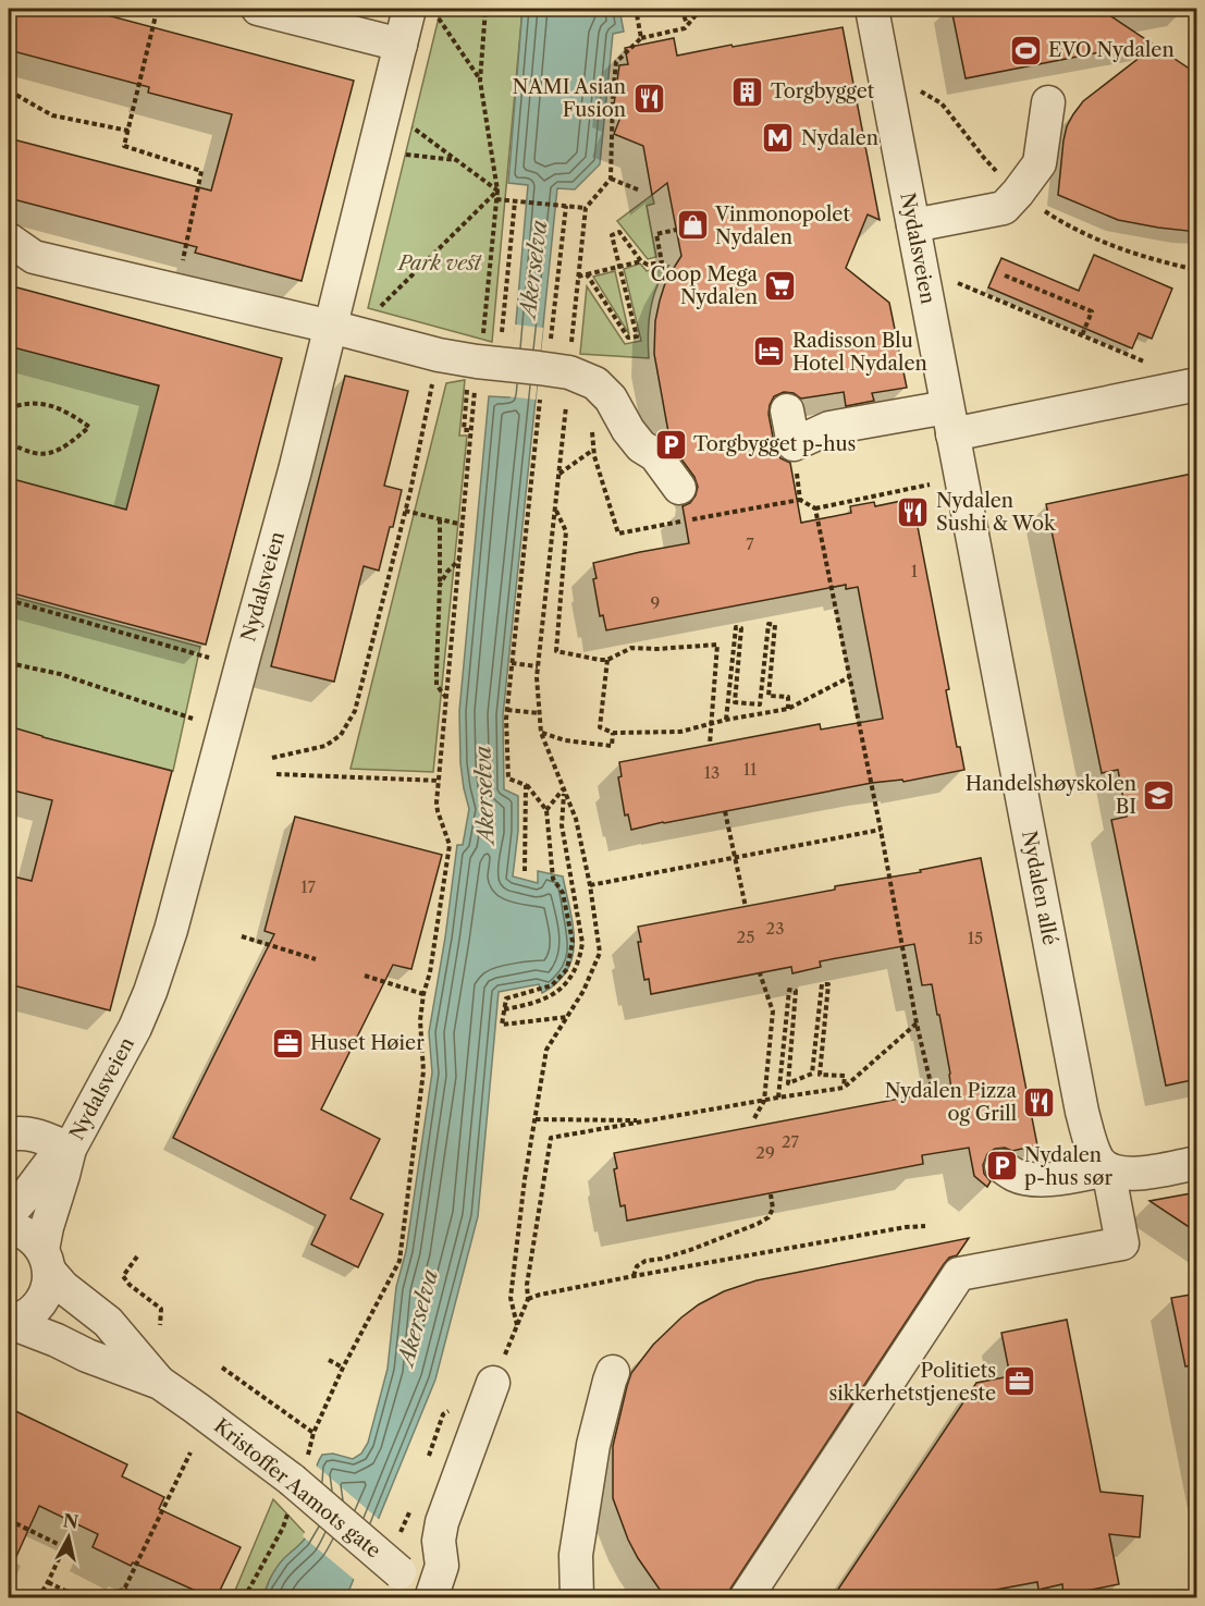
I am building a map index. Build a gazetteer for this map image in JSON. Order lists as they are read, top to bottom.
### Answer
{
  "streets": {
    "street": ["Nydalsveien", "Nydalen allé", "Kristoffer Aamots gate"]
  },
  "crossings": [
    ["Nydalsveien", "Nydalen allé"],
    ["Nydalsveien", "Kristoffer Aamots gate"]
  ],
  "water": ["Akerselva"],
  "parks": ["Park vest"],
  "places": {
    "sports": ["EVO Nydalen"],
    "building": ["Torgbygget"],
    "restaurant": ["NAMI Asian Fusion", "Nydalen Sushi & Wok", "Nydalen Pizza og Grill"],
    "metro station": ["Nydalen"],
    "shop": ["Vinmonopolet Nydalen"],
    "supermarket": ["Coop Mega Nydalen"],
    "hotel": ["Radisson Blu Hotel Nydalen"],
    "parking": ["Torgbygget p-hus", "Nydalen p-hus sør"],
    "school or university": ["Handelshøyskolen BI"],
    "office": ["Huset Høier", "Politiets sikkerhetstjeneste"]
  },
  "house_numbers": [
    "7",
    "1",
    "9",
    "11",
    "13",
    "17",
    "23",
    "25",
    "15",
    "27",
    "29"
  ],
  "north": "top"
}
